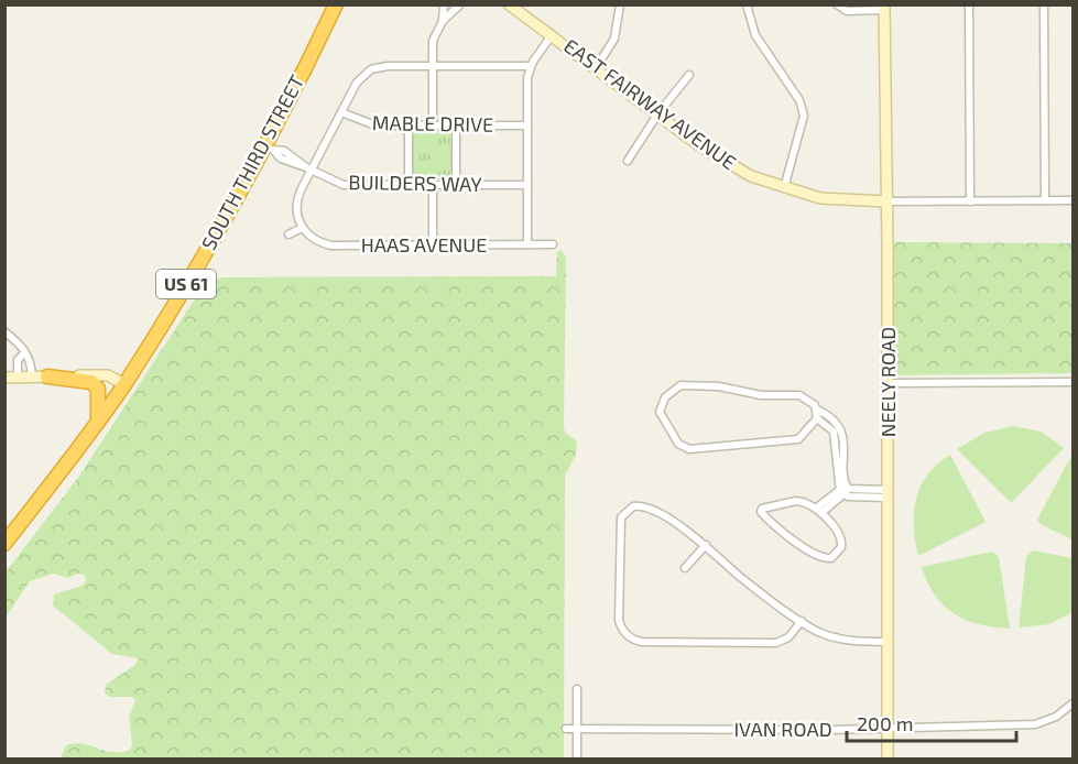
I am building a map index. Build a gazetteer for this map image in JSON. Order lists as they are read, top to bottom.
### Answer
{
  "streets": {
    "highway": ["SOUTH THIRD STREET", "US 61"],
    "street": [
      "EAST FAIRWAY AVENUE",
      "MABLE DRIVE",
      "BUILDERS WAY",
      "HAAS AVENUE",
      "NEELY ROAD",
      "IVAN ROAD"
    ]
  },
  "crossings": [
    ["EAST FAIRWAY AVENUE", "NEELY ROAD"],
    ["SOUTH THIRD STREET", "BUILDERS WAY"],
    ["NEELY ROAD", "IVAN ROAD"]
  ],
  "scale_bar": "200 m"
}
